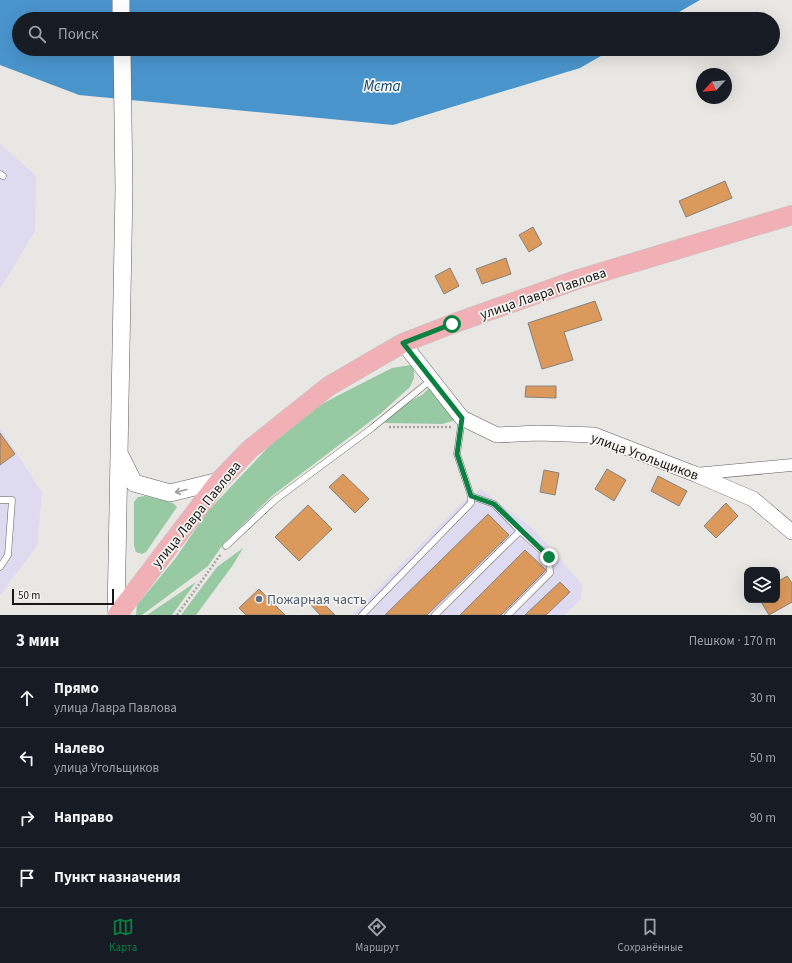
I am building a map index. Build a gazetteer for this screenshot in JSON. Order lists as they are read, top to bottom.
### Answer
{
  "streets": {
    "main road": ["улица Лавра Павлова"],
    "street": ["улица Угольщиков"]
  },
  "crossings": [
    ["улица Лавра Павлова", "улица Угольщиков"]
  ],
  "water": ["Мста"],
  "places": ["Пожарная часть"],
  "scale_bar": "50 m",
  "north": "bottom left",
  "page": {
    "search": "Поиск",
    "scale": "50 m",
    "heading": ["3 мин", "Пешком · 170 m"],
    "list": [
      ["Прямо", "улица Лавра Павлова", "30 m"],
      ["Налево", "улица Угольщиков", "50 m"],
      ["Направо", "90 m"],
      "Пункт назначения"
    ],
    "nav": ["Карта", "Маршрут", "Сохранённые"]
  }
}
